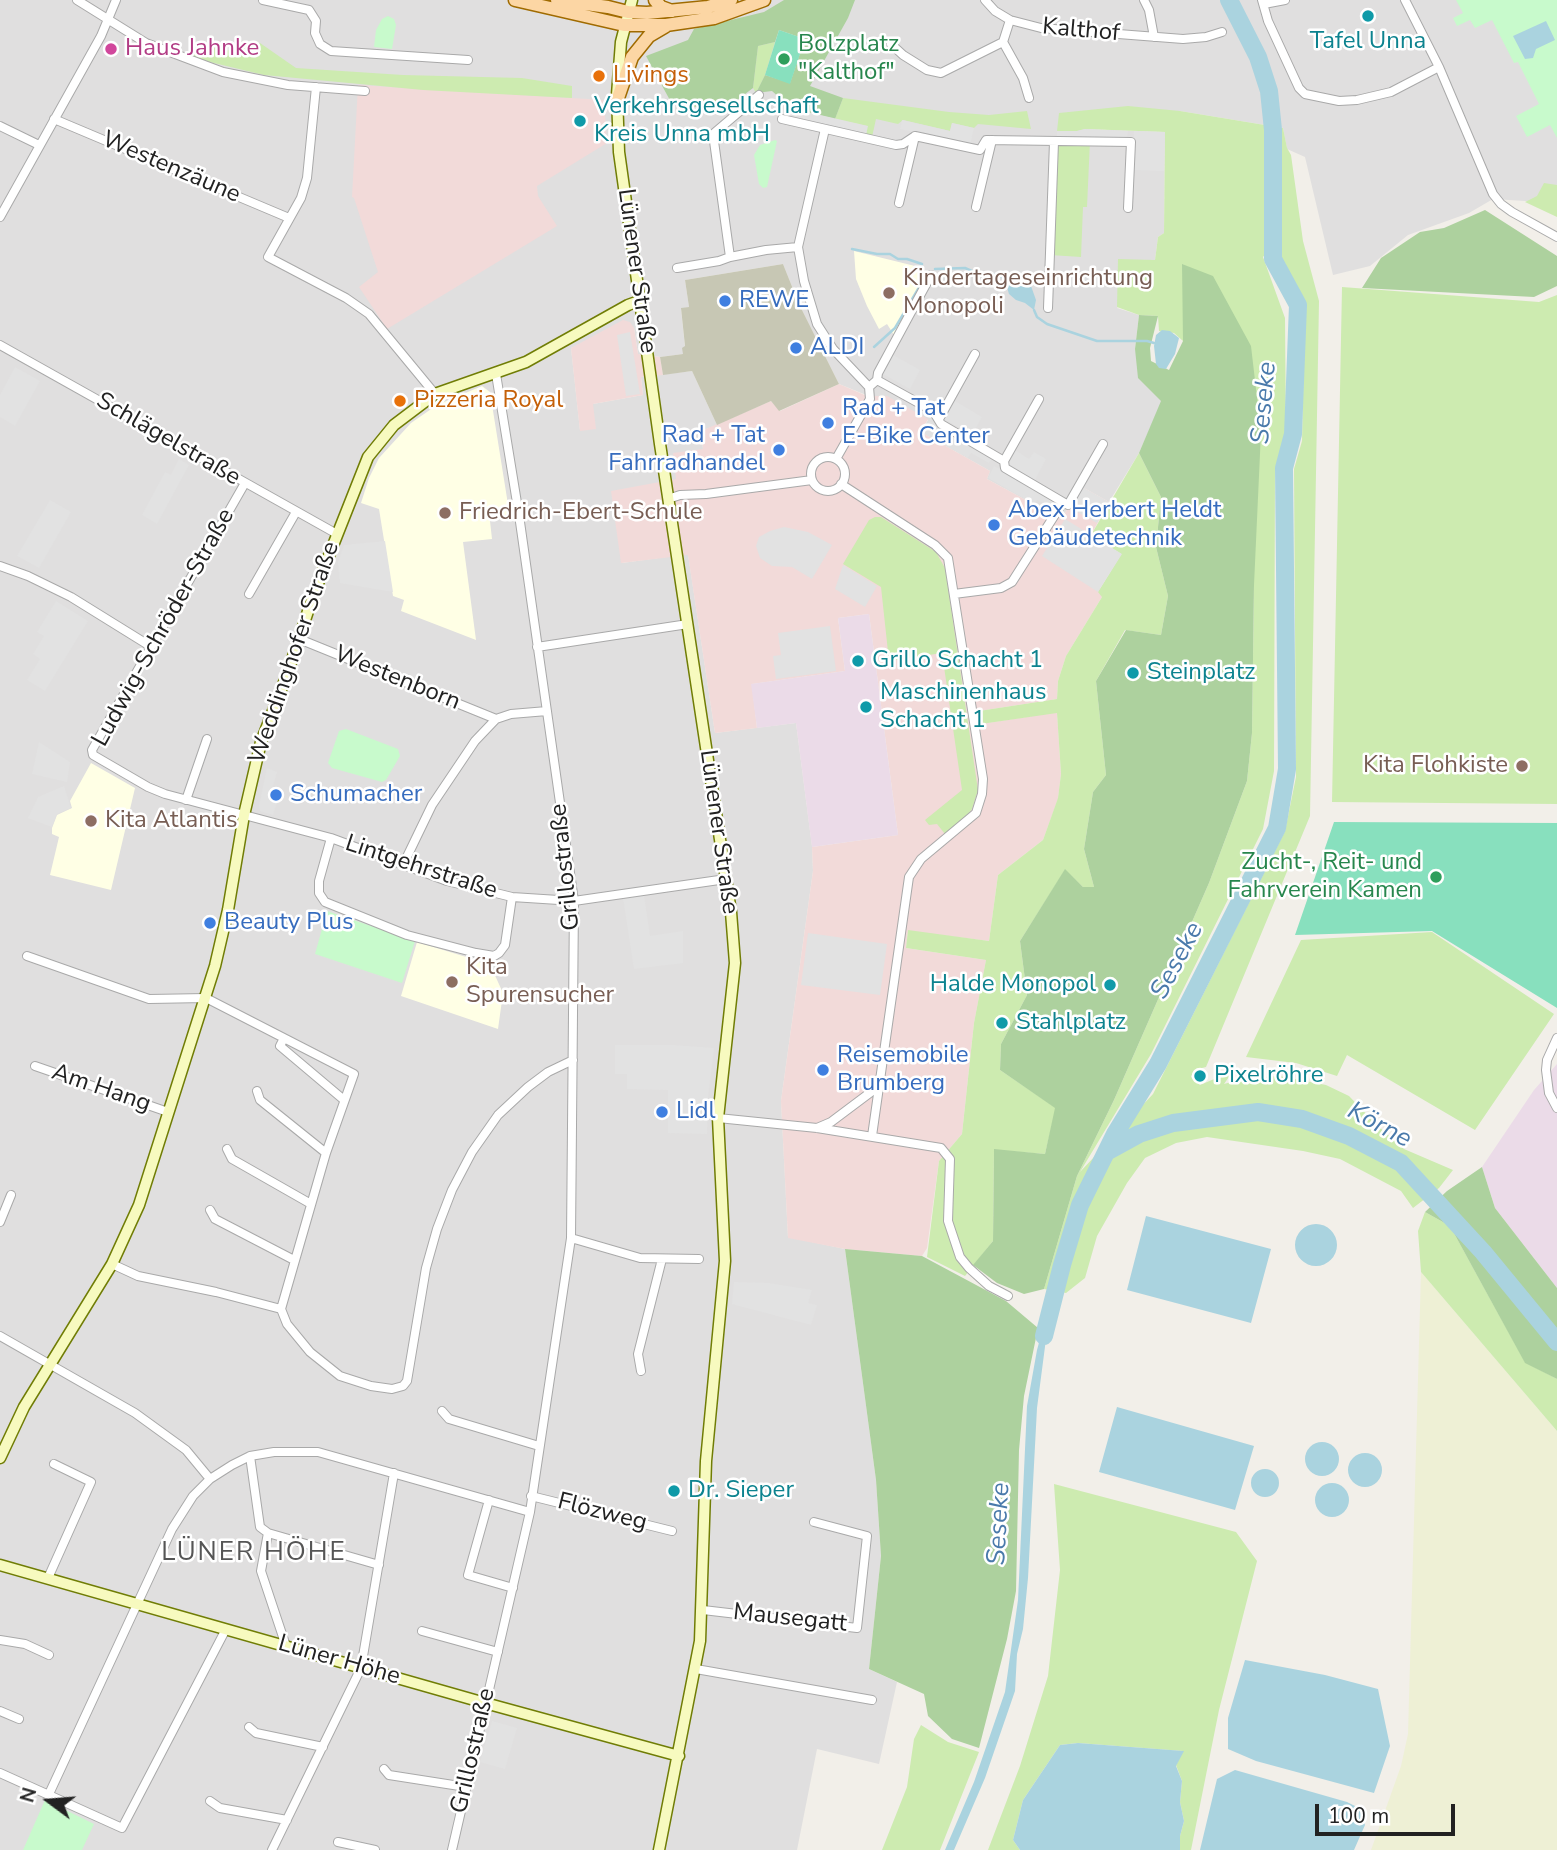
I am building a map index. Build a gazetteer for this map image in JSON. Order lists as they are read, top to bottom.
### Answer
{
  "streets": {
    "street": [
      "Kalthof",
      "Westenzäune",
      "Lünener Straße",
      "Schlägelstraße",
      "Ludwig-Schröder-Straße",
      "Weddinghofer Straße",
      "Westenborn",
      "Grillostraße",
      "Lintgehrstraße",
      "Am Hang",
      "Flözweg",
      "Mausegatt",
      "Lüner Höhe"
    ]
  },
  "crossings": [
    ["Lünener Straße", "Weddinghofer Straße"],
    ["Lünener Straße", "Lintgehrstraße"],
    ["Lünener Straße", "Mausegatt"],
    ["Lünener Straße", "Lüner Höhe"],
    ["Schlägelstraße", "Ludwig-Schröder-Straße"],
    ["Schlägelstraße", "Weddinghofer Straße"],
    ["Ludwig-Schröder-Straße", "Weddinghofer Straße"],
    ["Ludwig-Schröder-Straße", "Lintgehrstraße"],
    ["Weddinghofer Straße", "Westenborn"],
    ["Weddinghofer Straße", "Grillostraße"],
    ["Weddinghofer Straße", "Lintgehrstraße"],
    ["Weddinghofer Straße", "Am Hang"],
    ["Grillostraße", "Lintgehrstraße"],
    ["Grillostraße", "Flözweg"],
    ["Grillostraße", "Lüner Höhe"]
  ],
  "districts": ["LÜNER HÖHE"],
  "water": ["Seseke", "Körne"],
  "places": [
    "Tafel Unna",
    "Haus Jahnke",
    "Bolzplatz \"Kalthof\"",
    "Livings",
    "Verkehrsgesellschaft Kreis Unna mbH",
    "Kindertageseinrichtung Monopoli",
    "REWE",
    "ALDI",
    "Pizzeria Royal",
    "Rad + Tat E-Bike Center",
    "Rad + Tat Fahrradhandel",
    "Friedrich-Ebert-Schule",
    "Abex Herbert Heldt Gebäudetechnik",
    "Grillo Schacht 1",
    "Steinplatz",
    "Maschinenhaus Schacht 1",
    "Kita Flohkiste",
    "Schumacher",
    "Kita Atlantis",
    "Zucht-, Reit- und Fahrverein Kamen",
    "Beauty Plus",
    "Kita Spurensucher",
    "Halde Monopol",
    "Stahlplatz",
    "Reisemobile Brumberg",
    "Pixelröhre",
    "Lidl",
    "Dr. Sieper"
  ],
  "scale_bar": "100 m",
  "north": "left"
}
